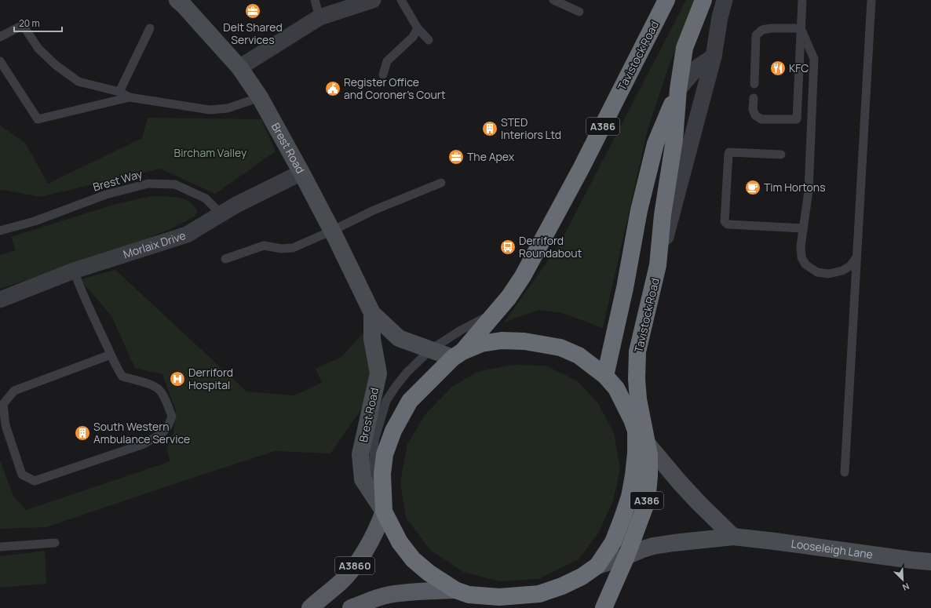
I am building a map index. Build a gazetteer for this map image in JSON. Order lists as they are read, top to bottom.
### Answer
{
  "streets": {
    "highway": ["Tavistock Road", "A386"],
    "main road": ["A3860"],
    "street": ["Brest Road", "Morlaix Drive", "Looseleigh Lane"],
    "lane": ["Brest Way"]
  },
  "crossings": [
    ["Tavistock Road", "Brest Road"],
    ["Tavistock Road", "Looseleigh Lane"],
    ["Brest Road", "Morlaix Drive"],
    ["Brest Road", "A3860"],
    ["Brest Way", "Morlaix Drive"]
  ],
  "parks": ["Bircham Valley"],
  "places": {
    "office": ["Delt Shared Services", "The Apex"],
    "restaurant": ["KFC"],
    "public building": ["Register Office and Coroner's Court"],
    "building": ["STED Interiors Ltd", "South Western Ambulance Service"],
    "cafe": ["Tim Hortons"],
    "bus stop": ["Derriford Roundabout"],
    "hospital": ["Derriford Hospital"]
  },
  "scale_bar": "20 m",
  "north": "bottom right"
}
